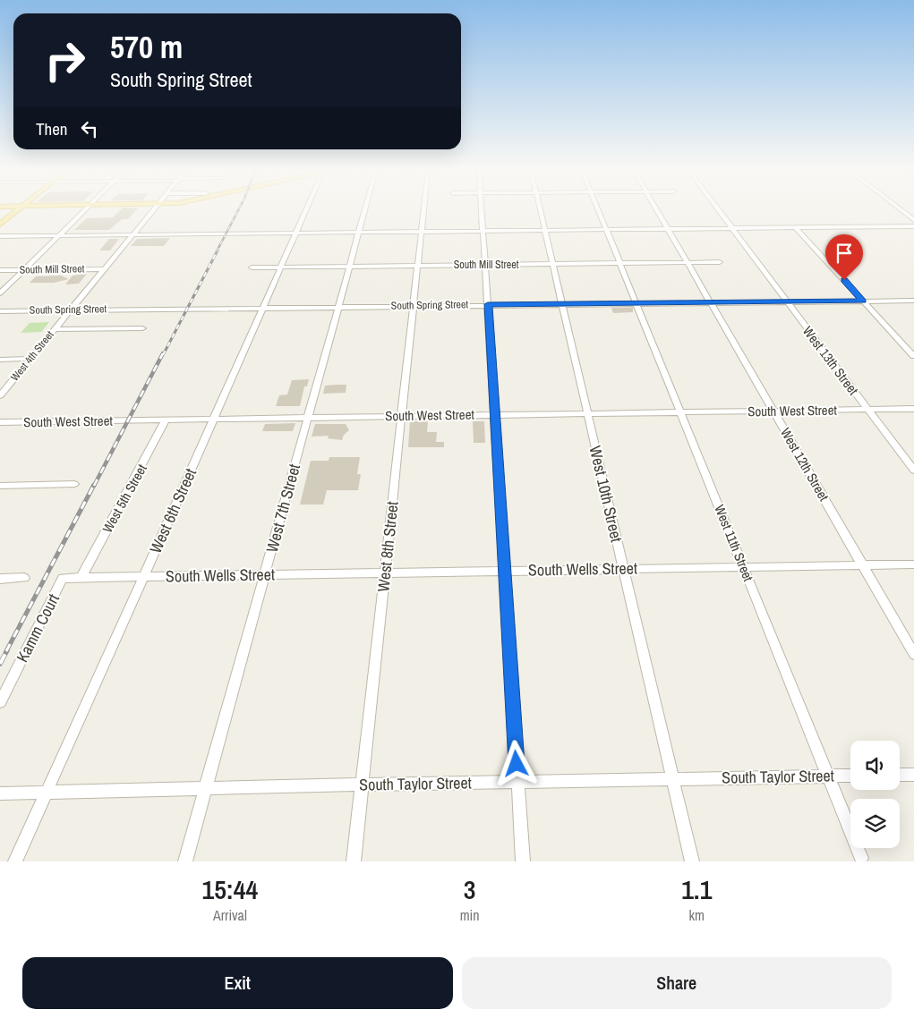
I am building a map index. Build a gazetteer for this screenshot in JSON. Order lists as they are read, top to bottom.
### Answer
{
  "streets": {
    "street": [
      "South Mill Street",
      "South Spring Street",
      "West 4th Street",
      "West 13th Street",
      "South West Street",
      "West 12th Street",
      "West 10th Street",
      "West 5th Street",
      "West 7th Street",
      "West 6th Street",
      "West 11th Street",
      "West 8th Street",
      "South Wells Street",
      "Kamm Court",
      "South Taylor Street"
    ]
  },
  "crossings": [
    ["South Mill Street", "West 4th Street"],
    ["South Mill Street", "West 12th Street"],
    ["South Mill Street", "West 10th Street"],
    ["South Mill Street", "West 7th Street"],
    ["South Mill Street", "West 6th Street"],
    ["South Mill Street", "West 11th Street"],
    ["South Mill Street", "West 8th Street"],
    ["South Spring Street", "West 4th Street"],
    ["South Spring Street", "West 13th Street"],
    ["South Spring Street", "West 12th Street"],
    ["South Spring Street", "West 10th Street"],
    ["South Spring Street", "West 7th Street"],
    ["South Spring Street", "West 6th Street"],
    ["South Spring Street", "West 11th Street"],
    ["South Spring Street", "West 8th Street"],
    ["West 13th Street", "South West Street"],
    ["South West Street", "West 12th Street"],
    ["South West Street", "West 10th Street"],
    ["South West Street", "West 5th Street"],
    ["South West Street", "West 7th Street"],
    ["South West Street", "West 6th Street"],
    ["South West Street", "West 11th Street"],
    ["South West Street", "West 8th Street"],
    ["West 12th Street", "South Wells Street"],
    ["West 10th Street", "South Wells Street"],
    ["West 10th Street", "South Taylor Street"],
    ["West 5th Street", "South Wells Street"],
    ["West 7th Street", "South Wells Street"],
    ["West 7th Street", "South Taylor Street"],
    ["West 6th Street", "South Wells Street"],
    ["West 6th Street", "South Taylor Street"],
    ["West 11th Street", "South Wells Street"],
    ["West 11th Street", "South Taylor Street"],
    ["West 8th Street", "South Wells Street"],
    ["West 8th Street", "South Taylor Street"],
    ["South Wells Street", "Kamm Court"]
  ],
  "page": {
    "turn": ["570 m", "South Spring Street"],
    "then": "Then",
    "eta": [
      "15:44",
      "Arrival",
      "3",
      "min",
      "1.1",
      "km"
    ],
    "buttons": ["Exit", "Share"]
  }
}
